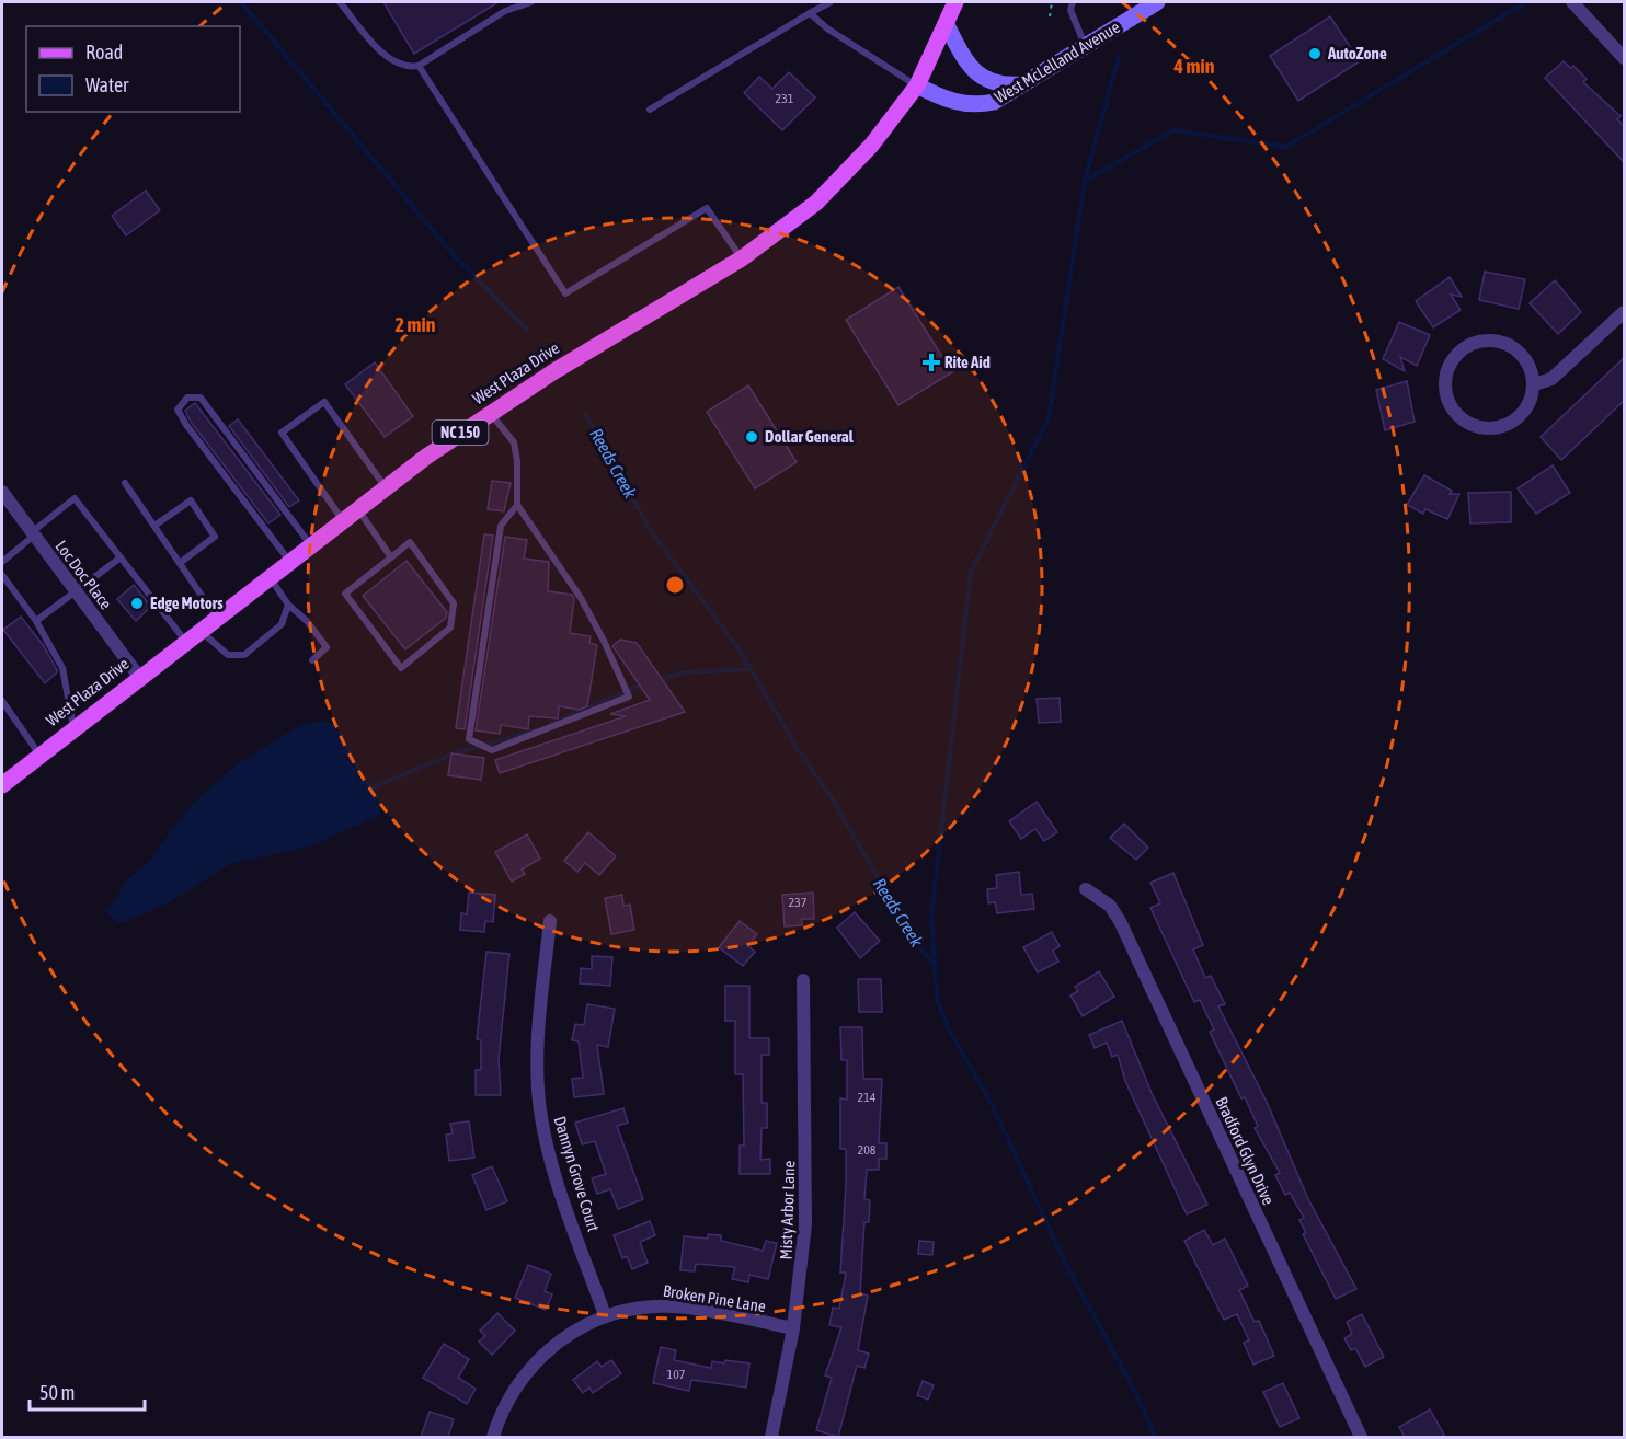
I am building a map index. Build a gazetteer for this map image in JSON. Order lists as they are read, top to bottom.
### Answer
{
  "streets": {
    "main road": ["West Plaza Drive", "NC 150"],
    "street": [
      "West McLelland Avenue",
      "Loc Doc Place",
      "Bradford Glyn Drive",
      "Dannyn Grove Court",
      "Misty Arbor Lane",
      "Broken Pine Lane"
    ]
  },
  "crossings": [
    ["West McLelland Avenue", "West Plaza Drive"],
    ["West McLelland Avenue", "NC 150"],
    ["West Plaza Drive", "NC 150"],
    ["West Plaza Drive", "Loc Doc Place"],
    ["Dannyn Grove Court", "Broken Pine Lane"],
    ["Misty Arbor Lane", "Broken Pine Lane"]
  ],
  "water": ["Reeds Creek"],
  "places": {
    "other": ["AutoZone", "Dollar General", "Edge Motors"],
    "health": ["Rite Aid"]
  },
  "house_numbers": [
    "231",
    "237",
    "214",
    "208",
    "107"
  ],
  "legend": ["Road", "Water"],
  "scale_bar": "50 m",
  "rings": ["4 min", "2 min"]
}
